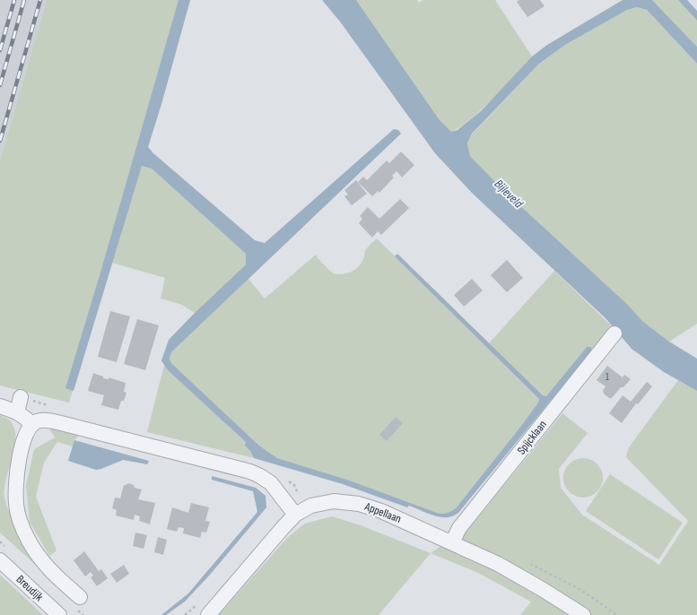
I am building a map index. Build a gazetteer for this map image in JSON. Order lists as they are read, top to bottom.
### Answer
{
  "streets": {
    "street": ["Spijcklaan", "Appellaan", "Breudijk"]
  },
  "crossings": [
    ["Spijcklaan", "Appellaan"]
  ],
  "water": ["Bijleveld"],
  "house_numbers": ["1"]
}
